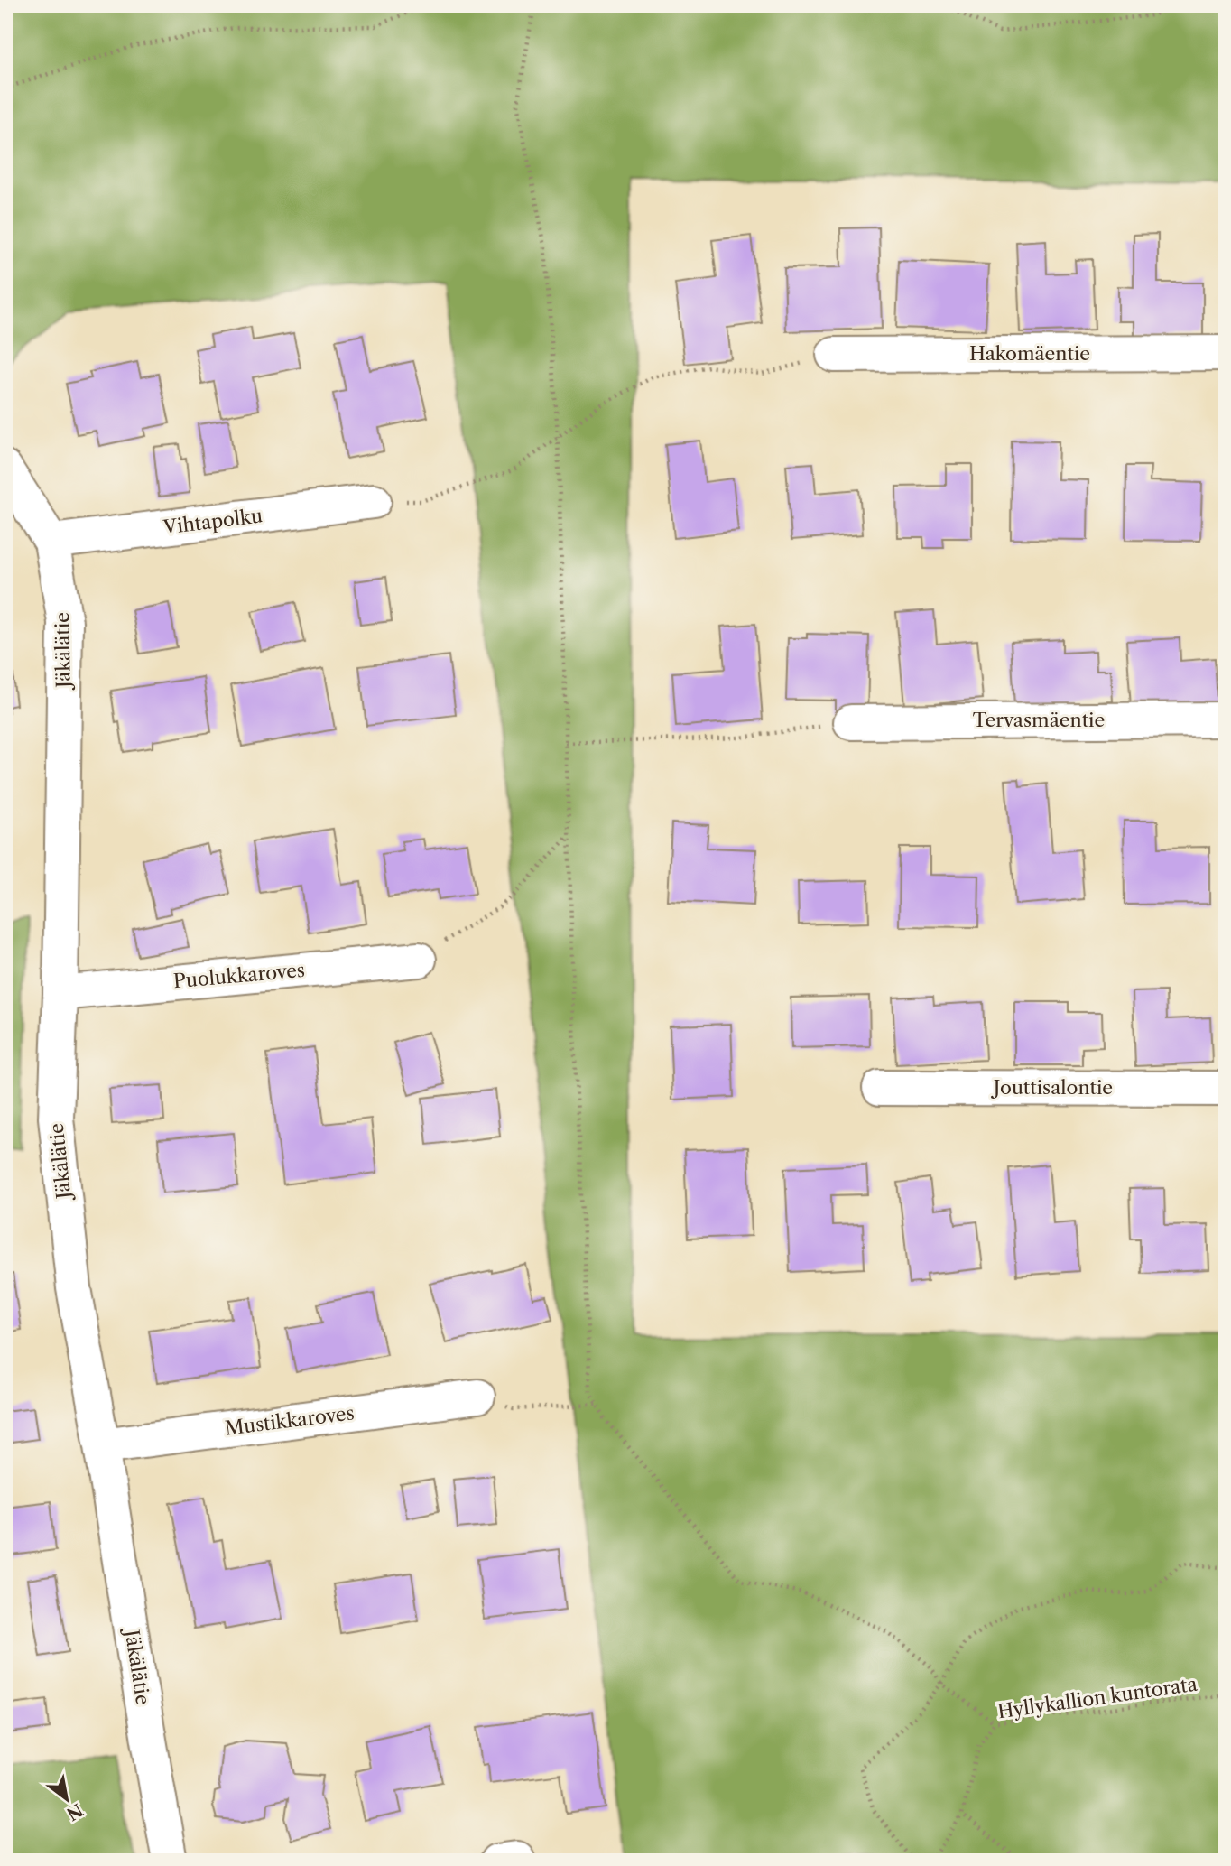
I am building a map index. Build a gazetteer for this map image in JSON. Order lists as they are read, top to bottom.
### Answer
{
  "streets": {
    "street": [
      "Hakomäentie",
      "Vihtapolku",
      "Jäkälätie",
      "Tervasmäentie",
      "Puolukkaroves",
      "Jouttisalontie",
      "Mustikkaroves"
    ],
    "path": ["Hyllykallion kuntorata"]
  },
  "crossings": [
    ["Vihtapolku", "Jäkälätie"],
    ["Jäkälätie", "Puolukkaroves"],
    ["Jäkälätie", "Mustikkaroves"]
  ],
  "north": "bottom right"
}
